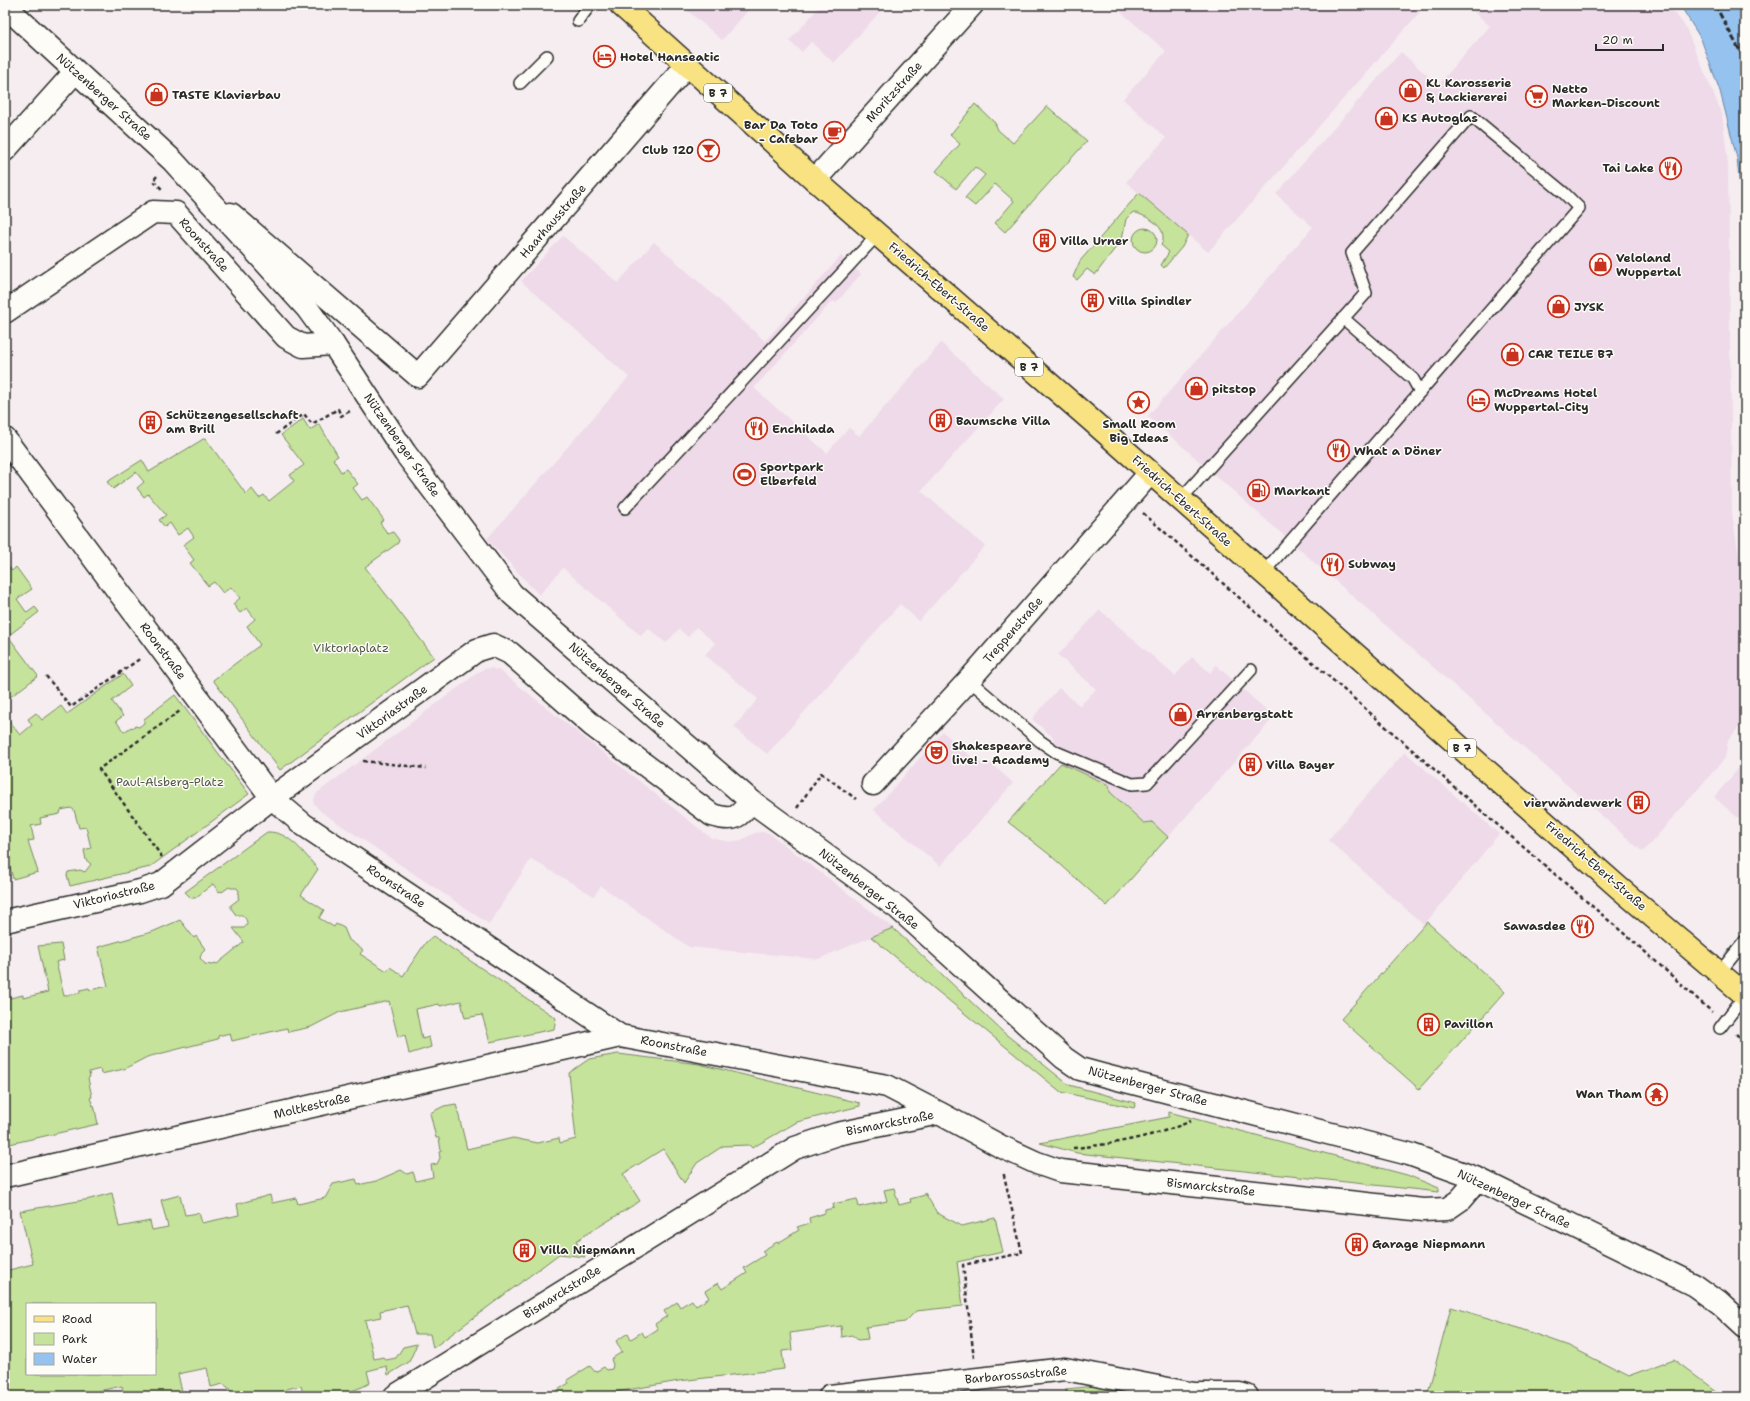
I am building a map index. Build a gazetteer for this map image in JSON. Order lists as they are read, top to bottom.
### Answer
{
  "streets": {
    "main road": ["B 7", "Friedrich-Ebert-Straße"],
    "street": [
      "Moritzstraße",
      "Nützenberger Straße",
      "Haarhausstraße",
      "Roonstraße",
      "Treppenstraße",
      "Viktoriastraße",
      "Moltkestraße",
      "Bismarckstraße",
      "Barbarossastraße"
    ]
  },
  "crossings": [
    ["Moritzstraße", "Friedrich-Ebert-Straße"],
    ["Nützenberger Straße", "Haarhausstraße"],
    ["Nützenberger Straße", "Roonstraße"],
    ["Nützenberger Straße", "Viktoriastraße"],
    ["Nützenberger Straße", "Bismarckstraße"],
    ["Haarhausstraße", "Friedrich-Ebert-Straße"],
    ["Roonstraße", "Viktoriastraße"],
    ["Roonstraße", "Moltkestraße"],
    ["Roonstraße", "Bismarckstraße"],
    ["Friedrich-Ebert-Straße", "Treppenstraße"]
  ],
  "parks": ["Viktoriaplatz", "Paul-Alsberg-Platz"],
  "places": {
    "hotel": ["Hotel Hanseatic", "McDreams Hotel Wuppertal-City"],
    "shop": [
      "KL Karosserie & Lackiererei",
      "TASTE Klavierbau",
      "KS Autoglas",
      "Veloland Wuppertal",
      "JYSK",
      "CAR TEILE B7",
      "pitstop",
      "Arrenbergstatt"
    ],
    "supermarket": ["Netto Marken-Discount"],
    "cafe": ["Bar Da Toto - Cafebar"],
    "bar": ["Club 120"],
    "restaurant": [
      "Tai Lake",
      "Enchilada",
      "What a Döner",
      "Subway",
      "Sawasdee"
    ],
    "building": [
      "Villa Urner",
      "Villa Spindler",
      "Baumsche Villa",
      "Schützengesellschaft am Brill",
      "Villa Bayer",
      "vierwändewerk",
      "Pavillon",
      "Garage Niepmann",
      "Villa Niepmann"
    ],
    "place": ["Small Room Big Ideas"],
    "sports": ["Sportpark Elberfeld"],
    "fuel station": ["Markant"],
    "theatre": ["Shakespeare live! - Academy"],
    "temple": ["Wan Tham"]
  },
  "legend": ["Road", "Park", "Water"],
  "scale_bar": "20 m"
}
